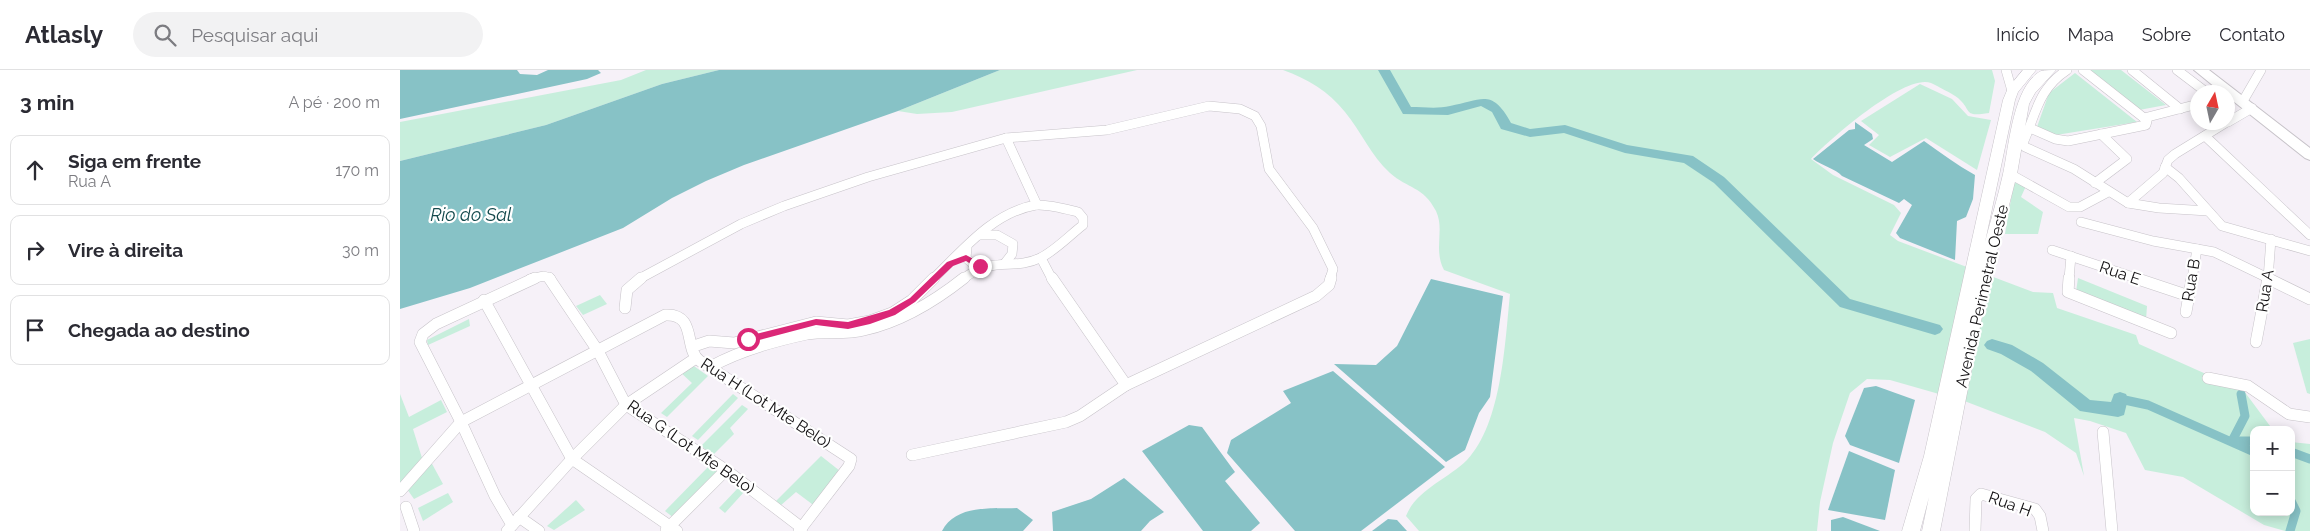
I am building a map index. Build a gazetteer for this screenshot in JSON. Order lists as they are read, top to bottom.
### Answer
{
  "streets": {
    "main road": ["Avenida Perimetral Oeste"],
    "street": [
      "Rua E",
      "Rua B",
      "Rua A",
      "Rua H (Lot Mte Belo)",
      "Rua G (Lot Mte Belo)",
      "Rua H"
    ]
  },
  "crossings": [
    ["Rua E", "Rua B"],
    ["Rua H (Lot Mte Belo)", "Rua G (Lot Mte Belo)"]
  ],
  "water": ["Rio do Sal"],
  "north": "top",
  "page": {
    "header": "Atlasly",
    "search": "Pesquisar aqui",
    "nav": [
      "Início",
      "Mapa",
      "Sobre",
      "Contato"
    ],
    "heading": ["3 min", "A pé · 200 m"],
    "list": [
      ["Siga em frente", "Rua A", "170 m"],
      ["Vire à direita", "30 m"],
      "Chegada ao destino"
    ],
    "map_buttons": ["+", "−"]
  }
}
